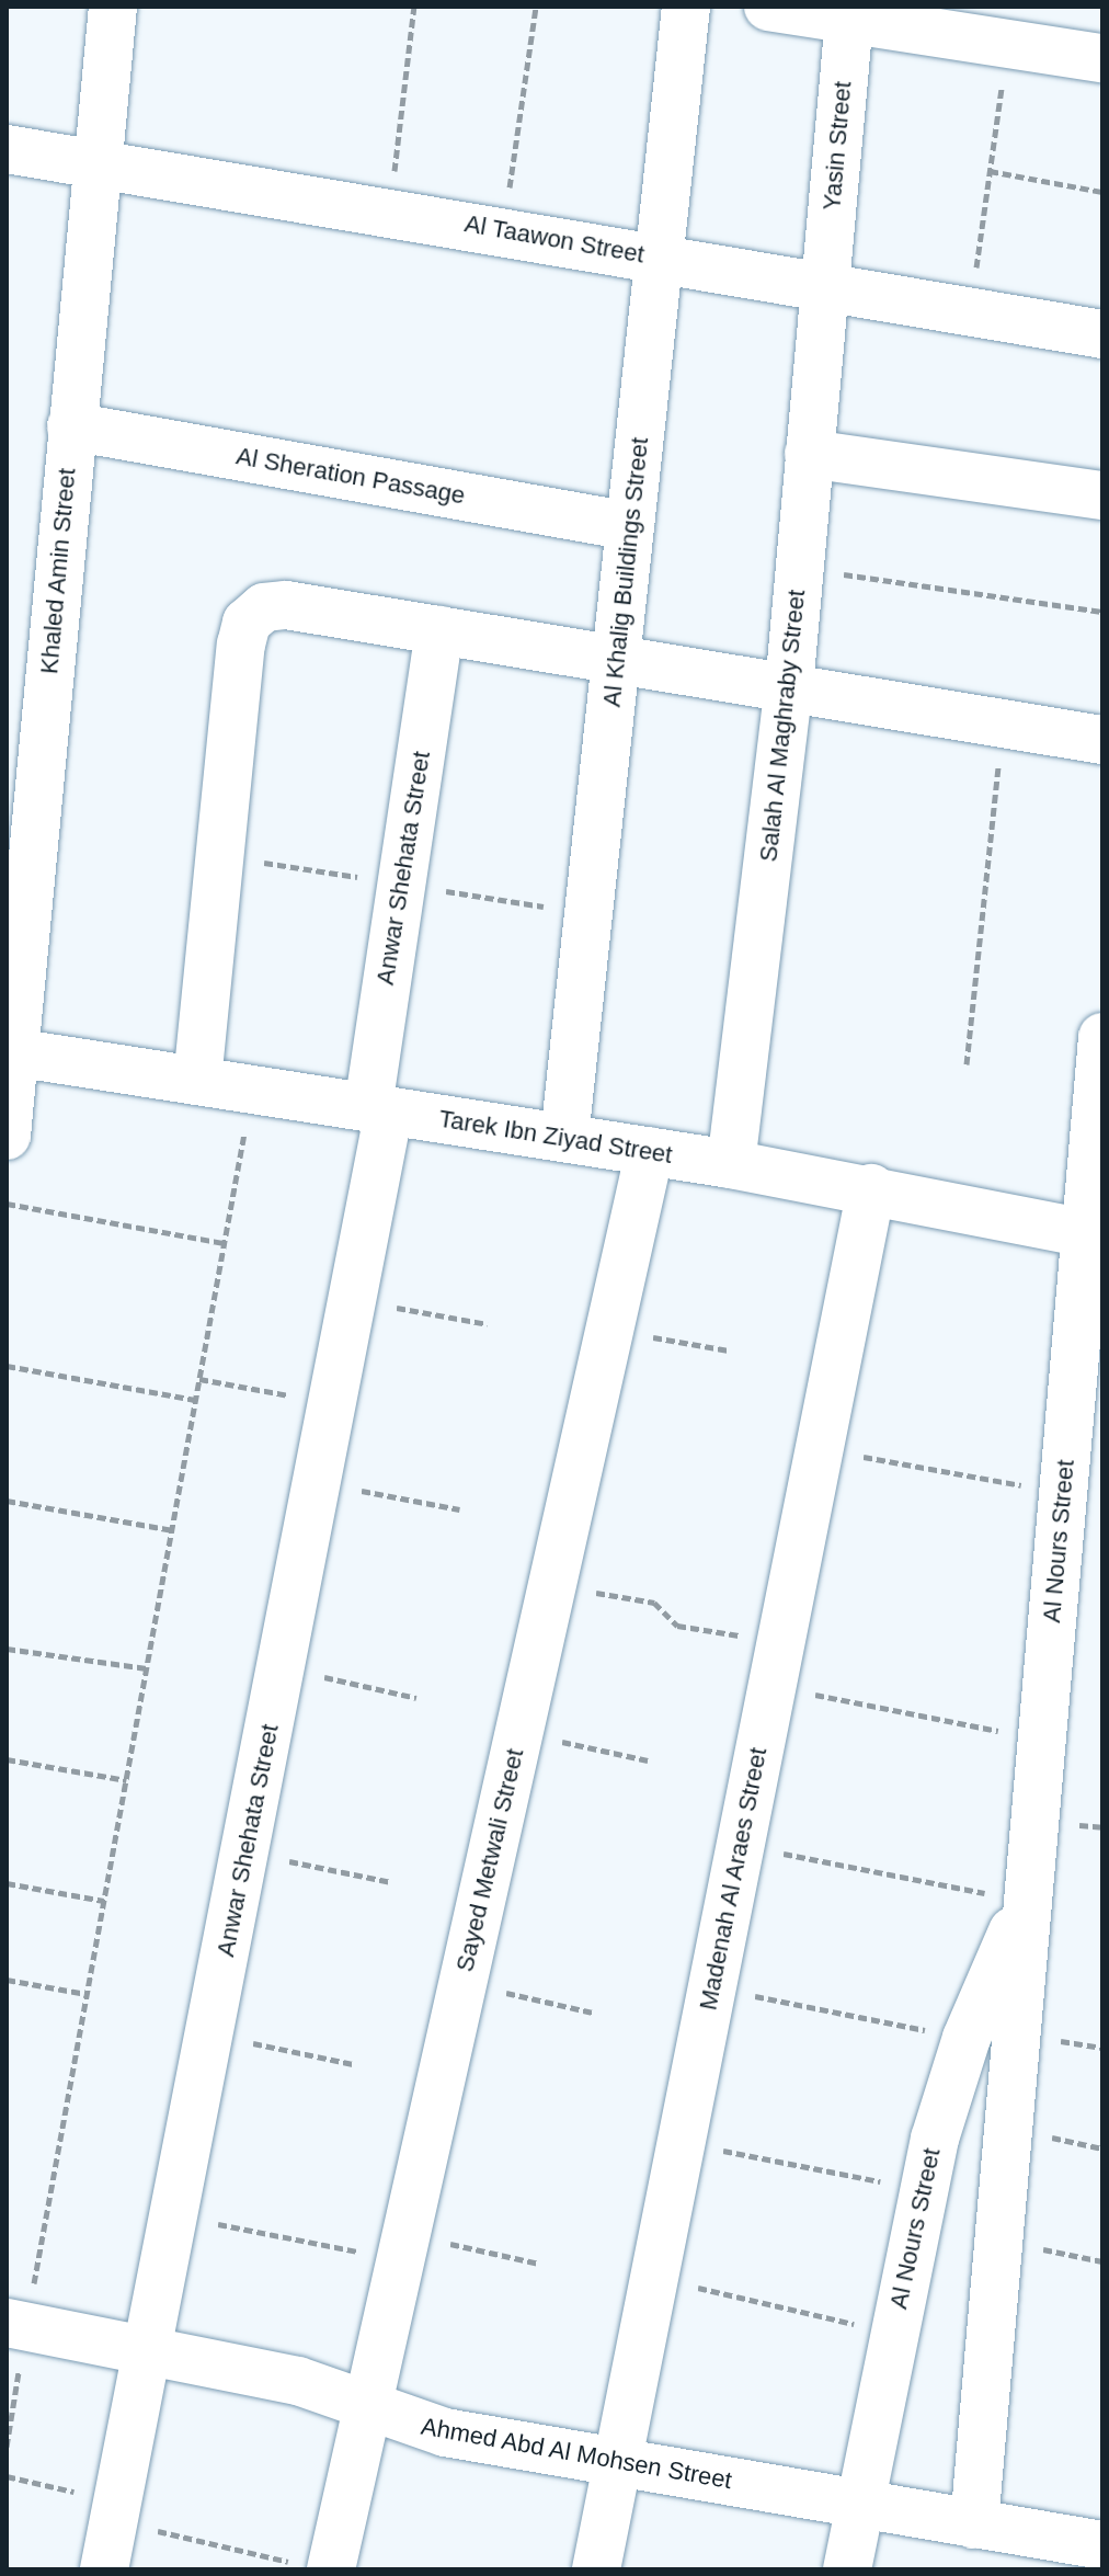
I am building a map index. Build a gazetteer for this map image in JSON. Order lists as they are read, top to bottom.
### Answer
{
  "streets": {
    "street": [
      "Yasin Street",
      "Al Taawon Street",
      "Al Sheration Passage",
      "Khaled Amin Street",
      "Al Khalig Buildings Street",
      "Salah Al Maghraby Street",
      "Anwar Shehata Street",
      "Tarek Ibn Ziyad Street",
      "Al Nours Street",
      "Sayed Metwali Street",
      "Madenah Al Araes Street",
      "Ahmed Abd Al Mohsen Street"
    ]
  },
  "crossings": [
    ["Yasin Street", "Al Taawon Street"],
    ["Yasin Street", "Salah Al Maghraby Street"],
    ["Al Taawon Street", "Khaled Amin Street"],
    ["Al Taawon Street", "Al Khalig Buildings Street"],
    ["Al Taawon Street", "Salah Al Maghraby Street"],
    ["Al Sheration Passage", "Khaled Amin Street"],
    ["Al Sheration Passage", "Al Khalig Buildings Street"],
    ["Khaled Amin Street", "Tarek Ibn Ziyad Street"],
    ["Al Khalig Buildings Street", "Tarek Ibn Ziyad Street"],
    ["Salah Al Maghraby Street", "Tarek Ibn Ziyad Street"],
    ["Anwar Shehata Street", "Tarek Ibn Ziyad Street"],
    ["Anwar Shehata Street", "Ahmed Abd Al Mohsen Street"],
    ["Tarek Ibn Ziyad Street", "Al Nours Street"],
    ["Tarek Ibn Ziyad Street", "Sayed Metwali Street"],
    ["Tarek Ibn Ziyad Street", "Madenah Al Araes Street"],
    ["Al Nours Street", "Ahmed Abd Al Mohsen Street"],
    ["Sayed Metwali Street", "Ahmed Abd Al Mohsen Street"],
    ["Madenah Al Araes Street", "Ahmed Abd Al Mohsen Street"]
  ]
}
